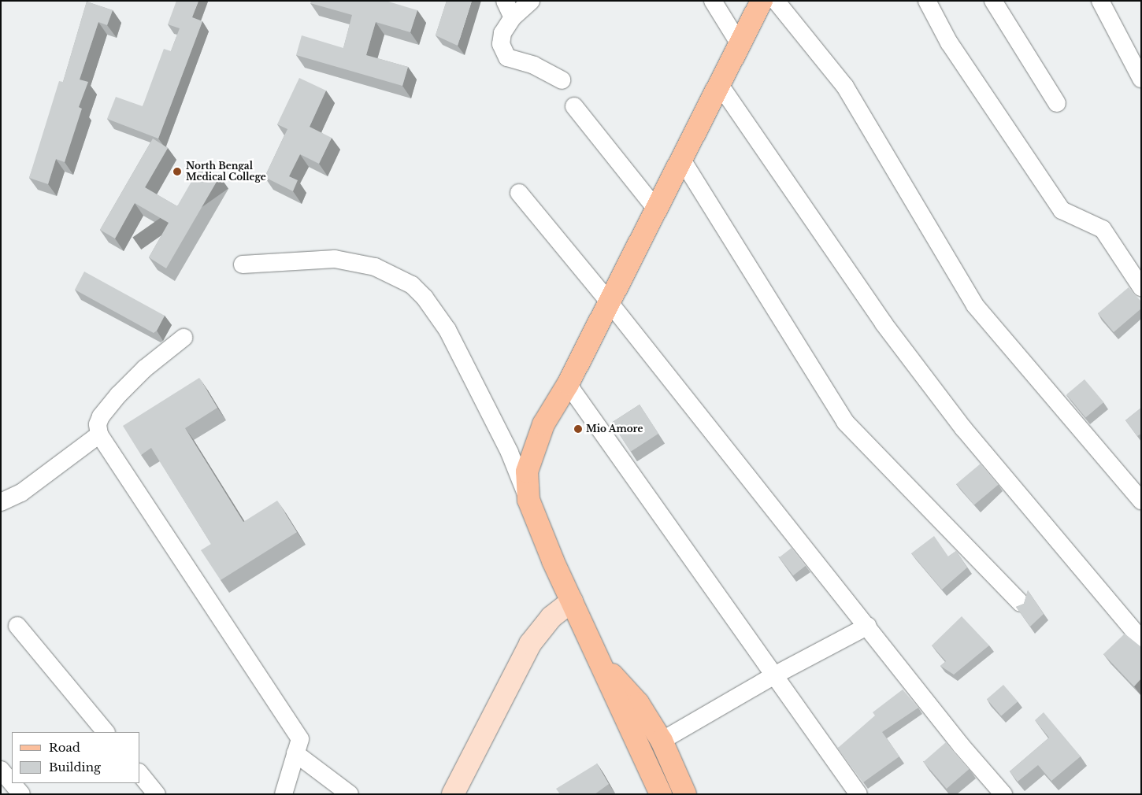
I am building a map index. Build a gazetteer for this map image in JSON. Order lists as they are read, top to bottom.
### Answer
{
  "places": ["North Bengal Medical College", "Mio Amore"],
  "legend": ["Road", "Building"]
}
